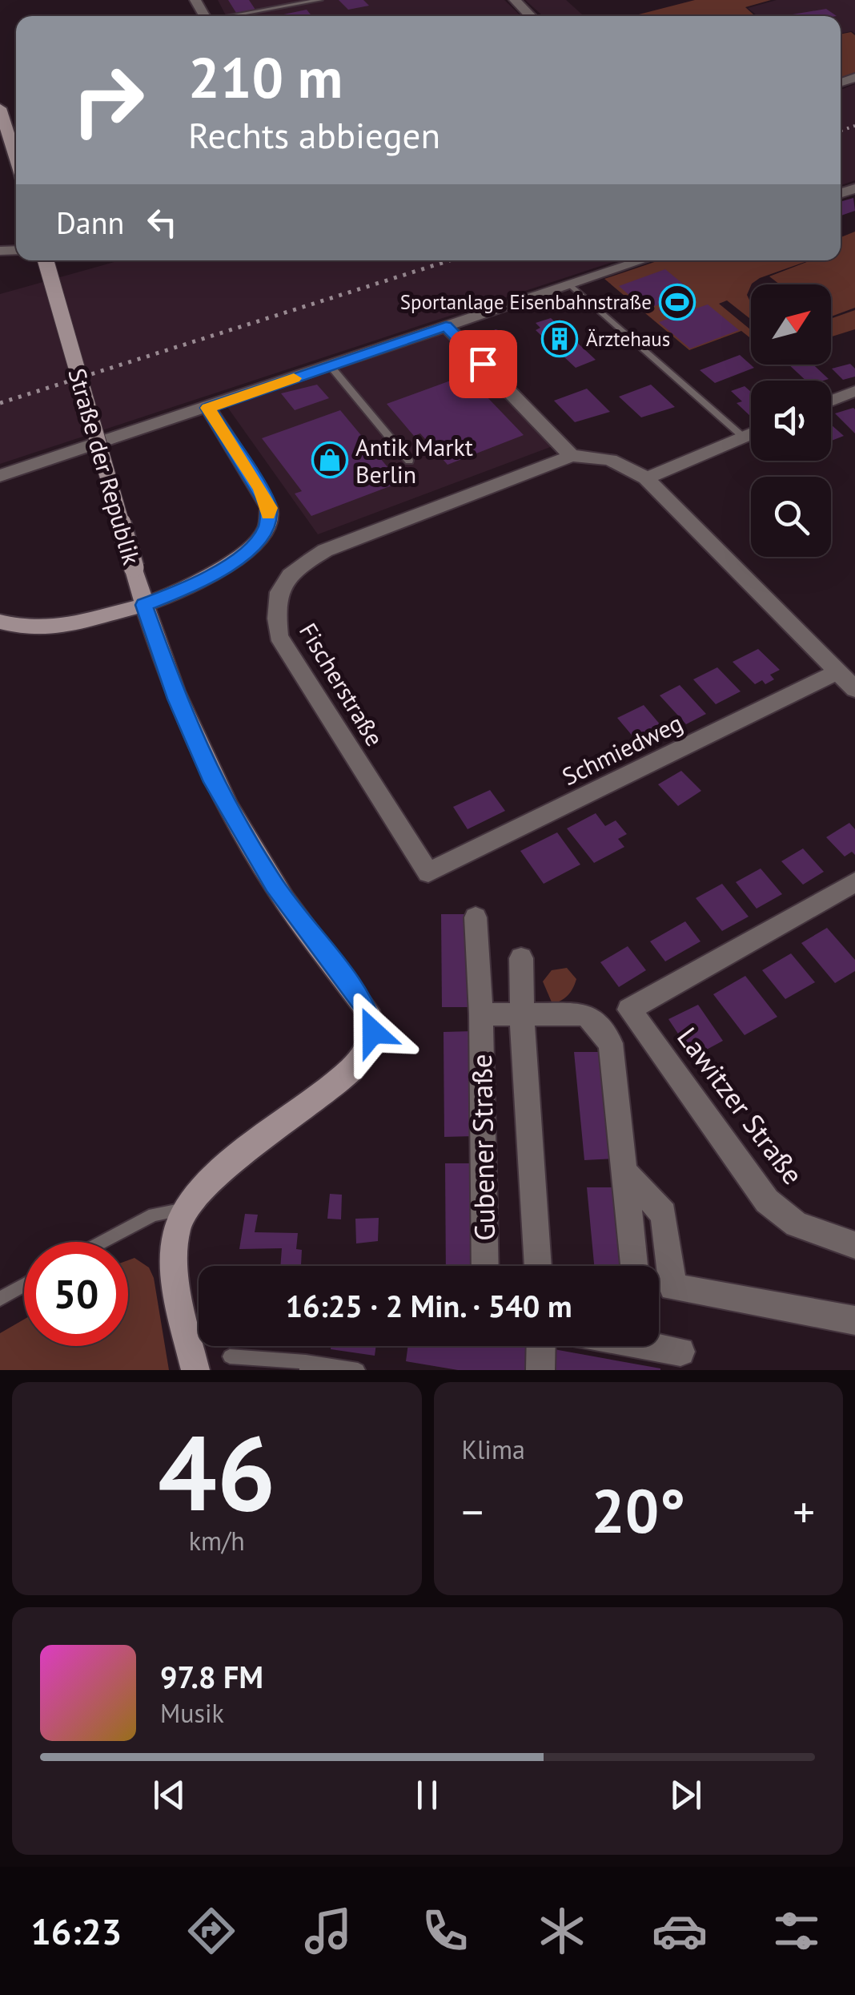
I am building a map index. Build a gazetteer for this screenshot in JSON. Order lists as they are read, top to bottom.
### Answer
{
  "streets": {
    "main road": ["Straße der Republik"],
    "street": [
      "Fischerstraße",
      "Schmiedweg",
      "Lawitzer Straße",
      "Gubener Straße"
    ]
  },
  "crossings": [
    ["Fischerstraße", "Schmiedweg"]
  ],
  "places": {
    "sports": ["Sportanlage Eisenbahnstraße"],
    "building": ["Ärztehaus"],
    "shop": ["Antik Markt Berlin"]
  },
  "north": "top right",
  "page": {
    "turn": ["210 m", "Rechts abbiegen"],
    "then": "Dann",
    "limit": "50",
    "trip": "16:25 · 2 Min. · 540 m",
    "tile": [
      ["46", "km/h"],
      "Klima"
    ],
    "heat": ["−", "20°", "+"],
    "song": ["97.8 FM", "Musik"],
    "tabs": "16:23"
  }
}
